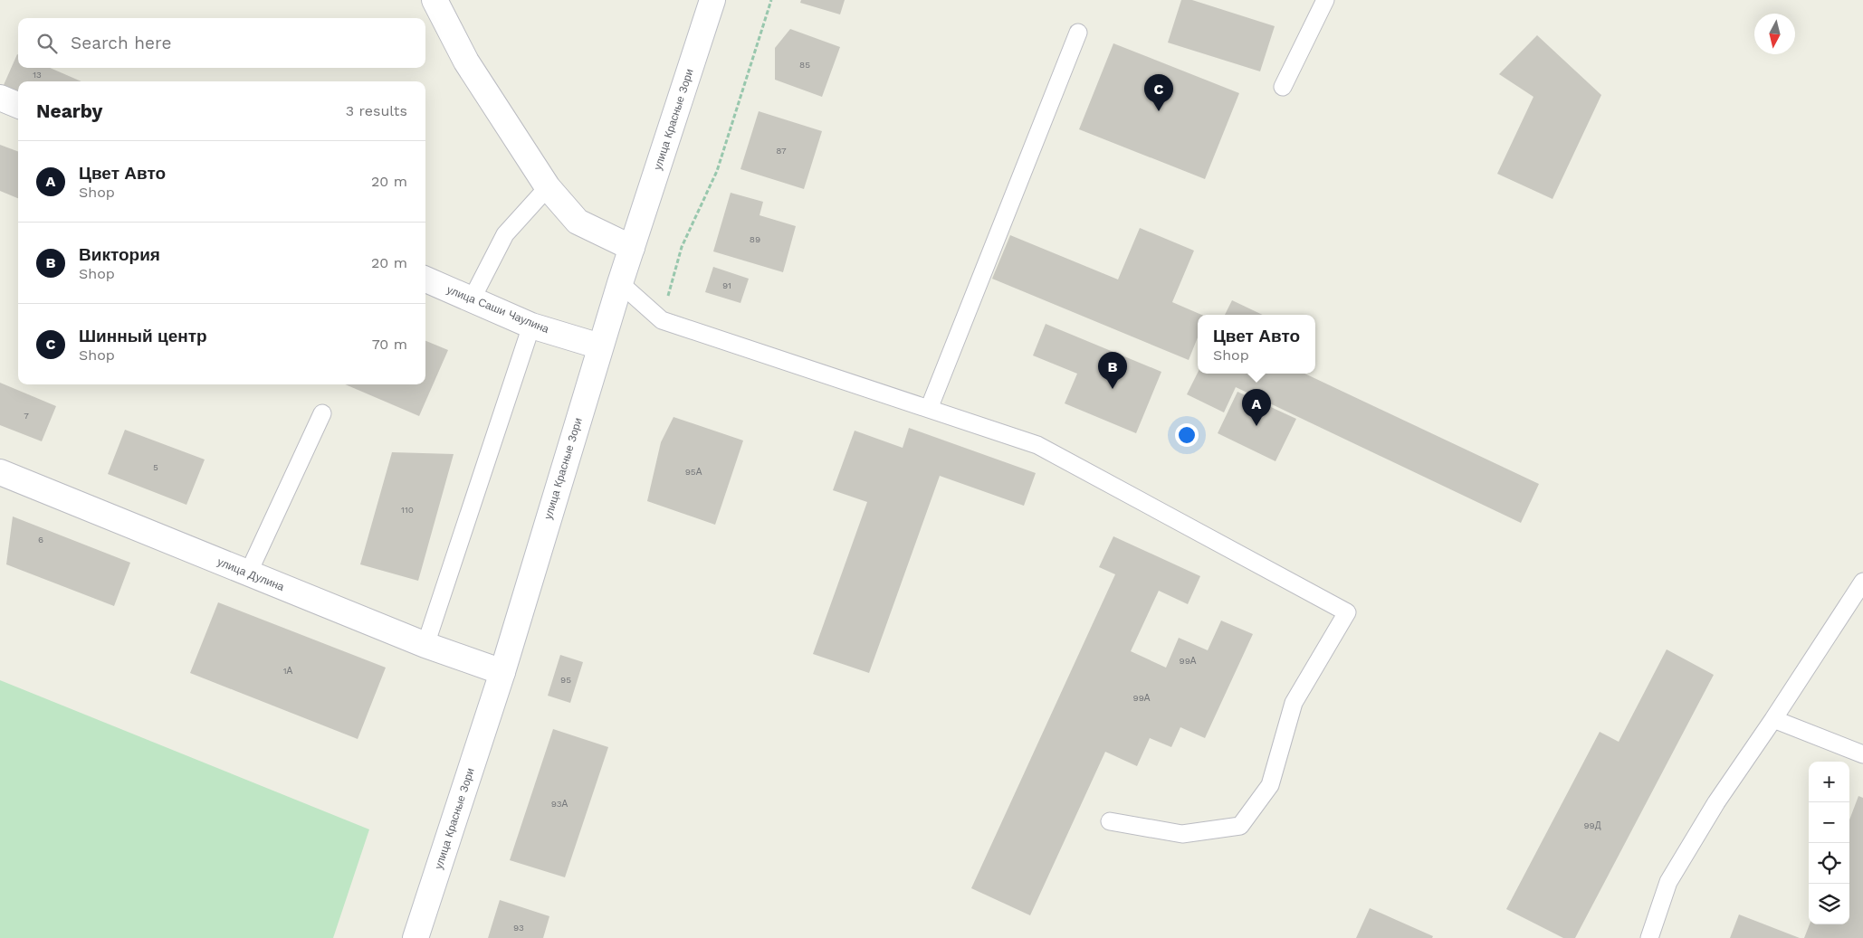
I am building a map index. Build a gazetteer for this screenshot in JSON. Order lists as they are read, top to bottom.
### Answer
{
  "streets": {
    "street": ["улица Красные Зори", "улица Саши Чаулина", "улица Дулина"]
  },
  "crossings": [
    ["улица Красные Зори", "улица Саши Чаулина"],
    ["улица Красные Зори", "улица Дулина"]
  ],
  "house_numbers": [
    "85",
    "13",
    "87",
    "89",
    "91",
    "7",
    "5",
    "95А",
    "110",
    "6",
    "99А",
    "1А",
    "95",
    "99А",
    "93А",
    "99Д",
    "93"
  ],
  "north": "bottom",
  "page": {
    "search": "Search here",
    "pins": ["C", "B", "A"],
    "heading": ["Nearby", "3 results"],
    "list": [
      {
        "mark": "A",
        "name": "Цвет Авто",
        "note": "Shop",
        "value": "20 m"
      },
      {
        "mark": "B",
        "name": "Виктория",
        "note": "Shop",
        "value": "20 m"
      },
      {
        "mark": "C",
        "name": "Шинный центр",
        "note": "Shop",
        "value": "70 m"
      }
    ],
    "popup": ["Цвет Авто", "Shop"],
    "map_buttons": ["+", "−"]
  }
}
